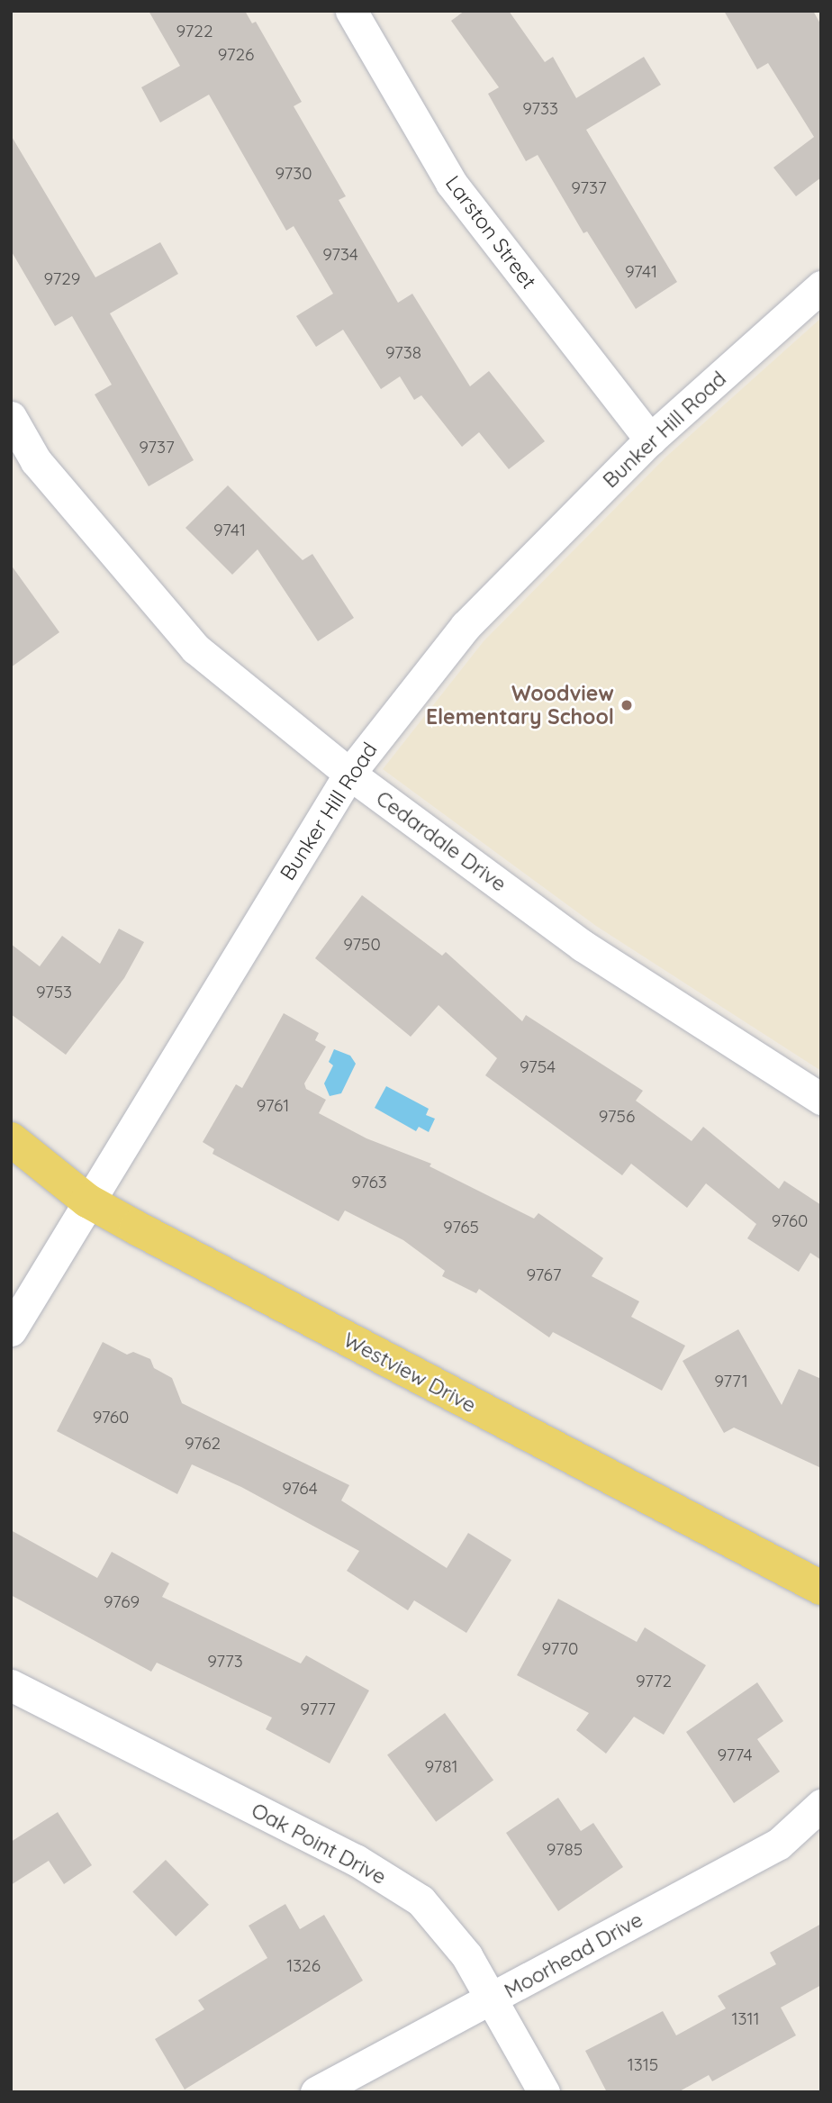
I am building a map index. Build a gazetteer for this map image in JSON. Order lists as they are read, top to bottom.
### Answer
{
  "streets": {
    "main road": ["Westview Drive"],
    "street": [
      "Larston Street",
      "Bunker Hill Road",
      "Cedardale Drive",
      "Oak Point Drive",
      "Moorhead Drive"
    ]
  },
  "crossings": [
    ["Larston Street", "Bunker Hill Road"],
    ["Bunker Hill Road", "Cedardale Drive"],
    ["Bunker Hill Road", "Westview Drive"],
    ["Oak Point Drive", "Moorhead Drive"]
  ],
  "places": ["Woodview Elementary School"],
  "house_numbers": [
    "9722",
    "9726",
    "9733",
    "9730",
    "9737",
    "9734",
    "9741",
    "9729",
    "9738",
    "9737",
    "9741",
    "9750",
    "9753",
    "9754",
    "9761",
    "9756",
    "9763",
    "9760",
    "9765",
    "9767",
    "9771",
    "9760",
    "9762",
    "9764",
    "9769",
    "9770",
    "9773",
    "9772",
    "9777",
    "9774",
    "9781",
    "9785",
    "1326",
    "1311",
    "1315"
  ]
}
